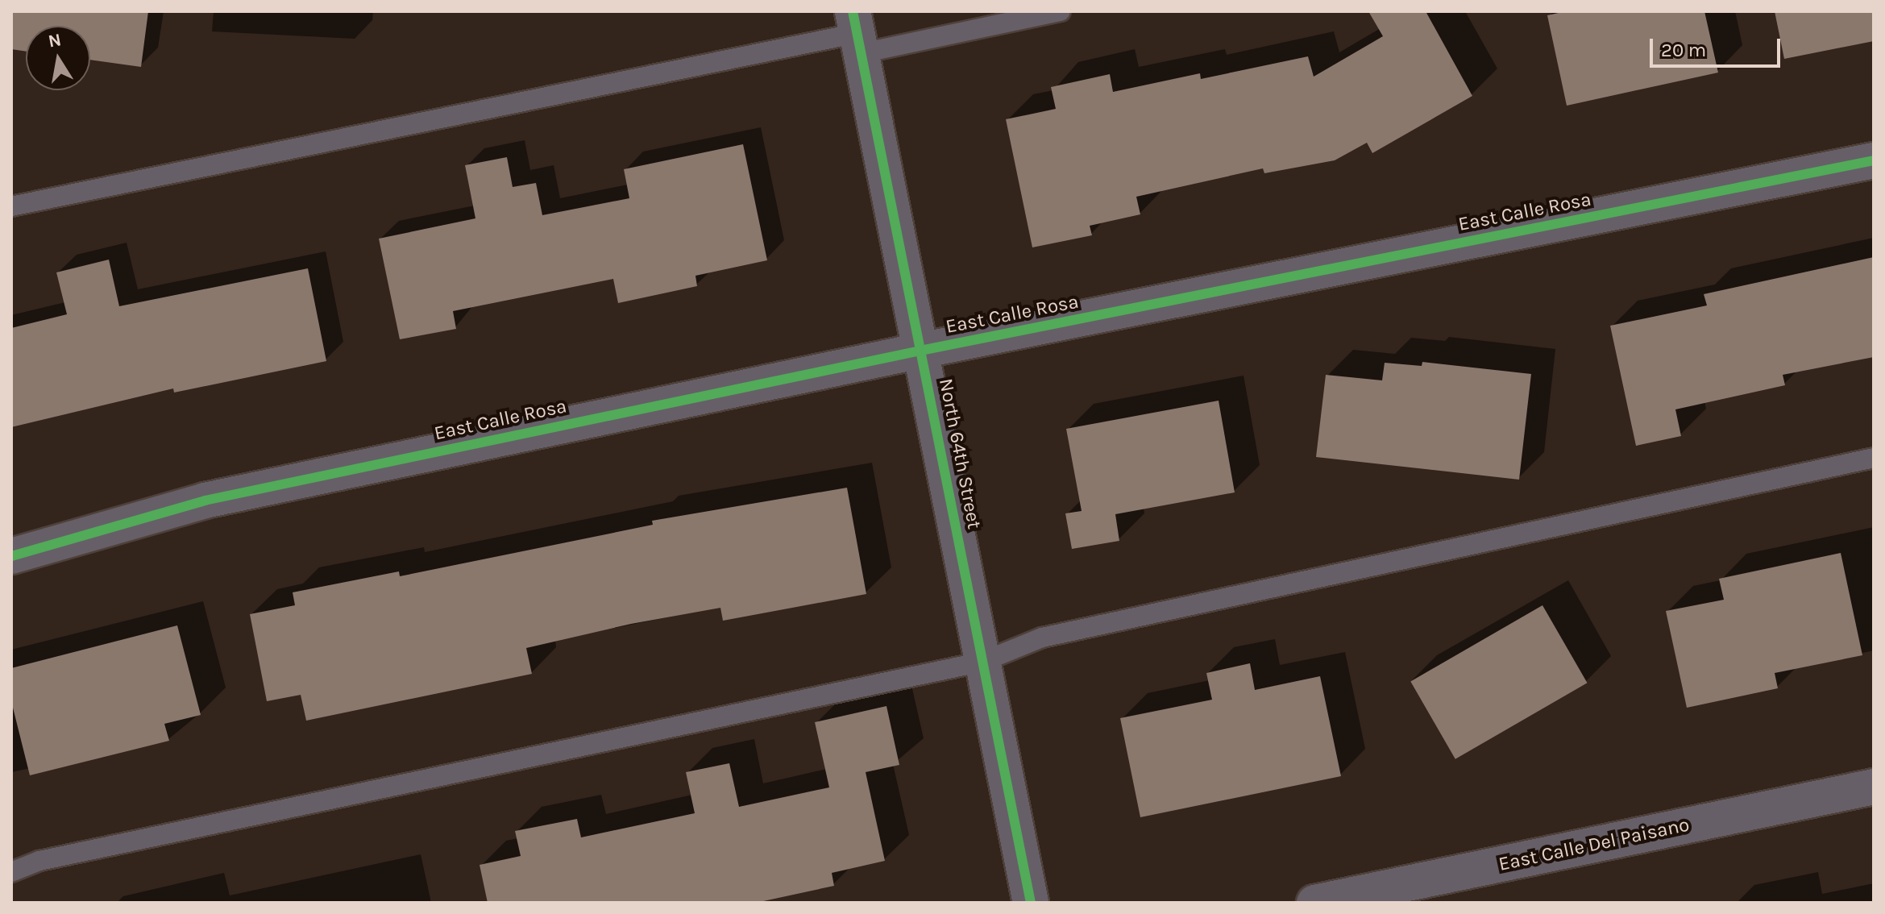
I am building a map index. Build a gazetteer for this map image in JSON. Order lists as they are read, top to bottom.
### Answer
{
  "streets": {
    "street": ["East Calle Rosa", "North 64th Street", "East Calle Del Paisano"]
  },
  "crossings": [
    ["East Calle Rosa", "North 64th Street"]
  ],
  "scale_bar": "20 m",
  "north": "top"
}
